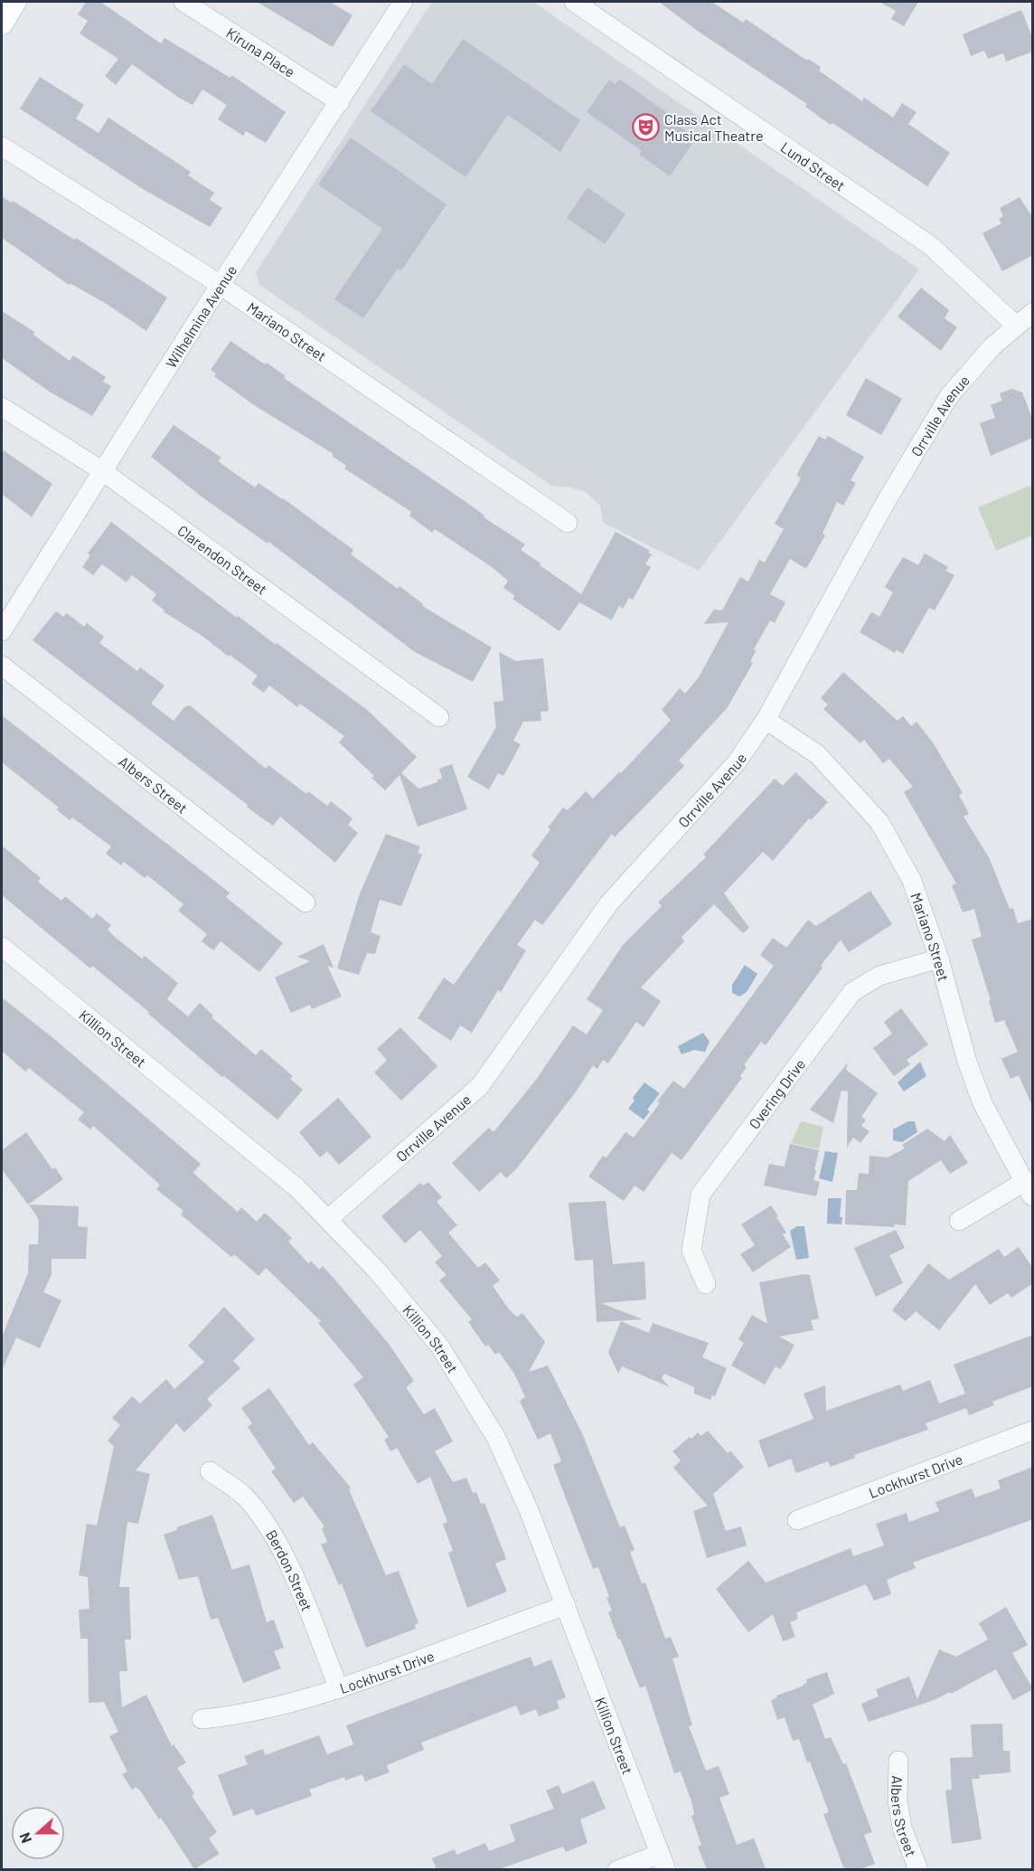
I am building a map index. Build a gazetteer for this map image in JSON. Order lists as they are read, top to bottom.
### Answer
{
  "streets": {
    "street": [
      "Kiruna Place",
      "Lund Street",
      "Wilhelmina Avenue",
      "Mariano Street",
      "Orrville Avenue",
      "Clarendon Street",
      "Albers Street",
      "Killion Street",
      "Overing Drive",
      "Lockhurst Drive",
      "Berdon Street"
    ]
  },
  "crossings": [
    ["Kiruna Place", "Wilhelmina Avenue"],
    ["Lund Street", "Orrville Avenue"],
    ["Wilhelmina Avenue", "Mariano Street"],
    ["Wilhelmina Avenue", "Clarendon Street"],
    ["Mariano Street", "Orrville Avenue"],
    ["Mariano Street", "Overing Drive"],
    ["Orrville Avenue", "Killion Street"],
    ["Killion Street", "Lockhurst Drive"],
    ["Lockhurst Drive", "Berdon Street"]
  ],
  "places": {
    "theatre": ["Class Act Musical Theatre"]
  },
  "north": "left"
}
